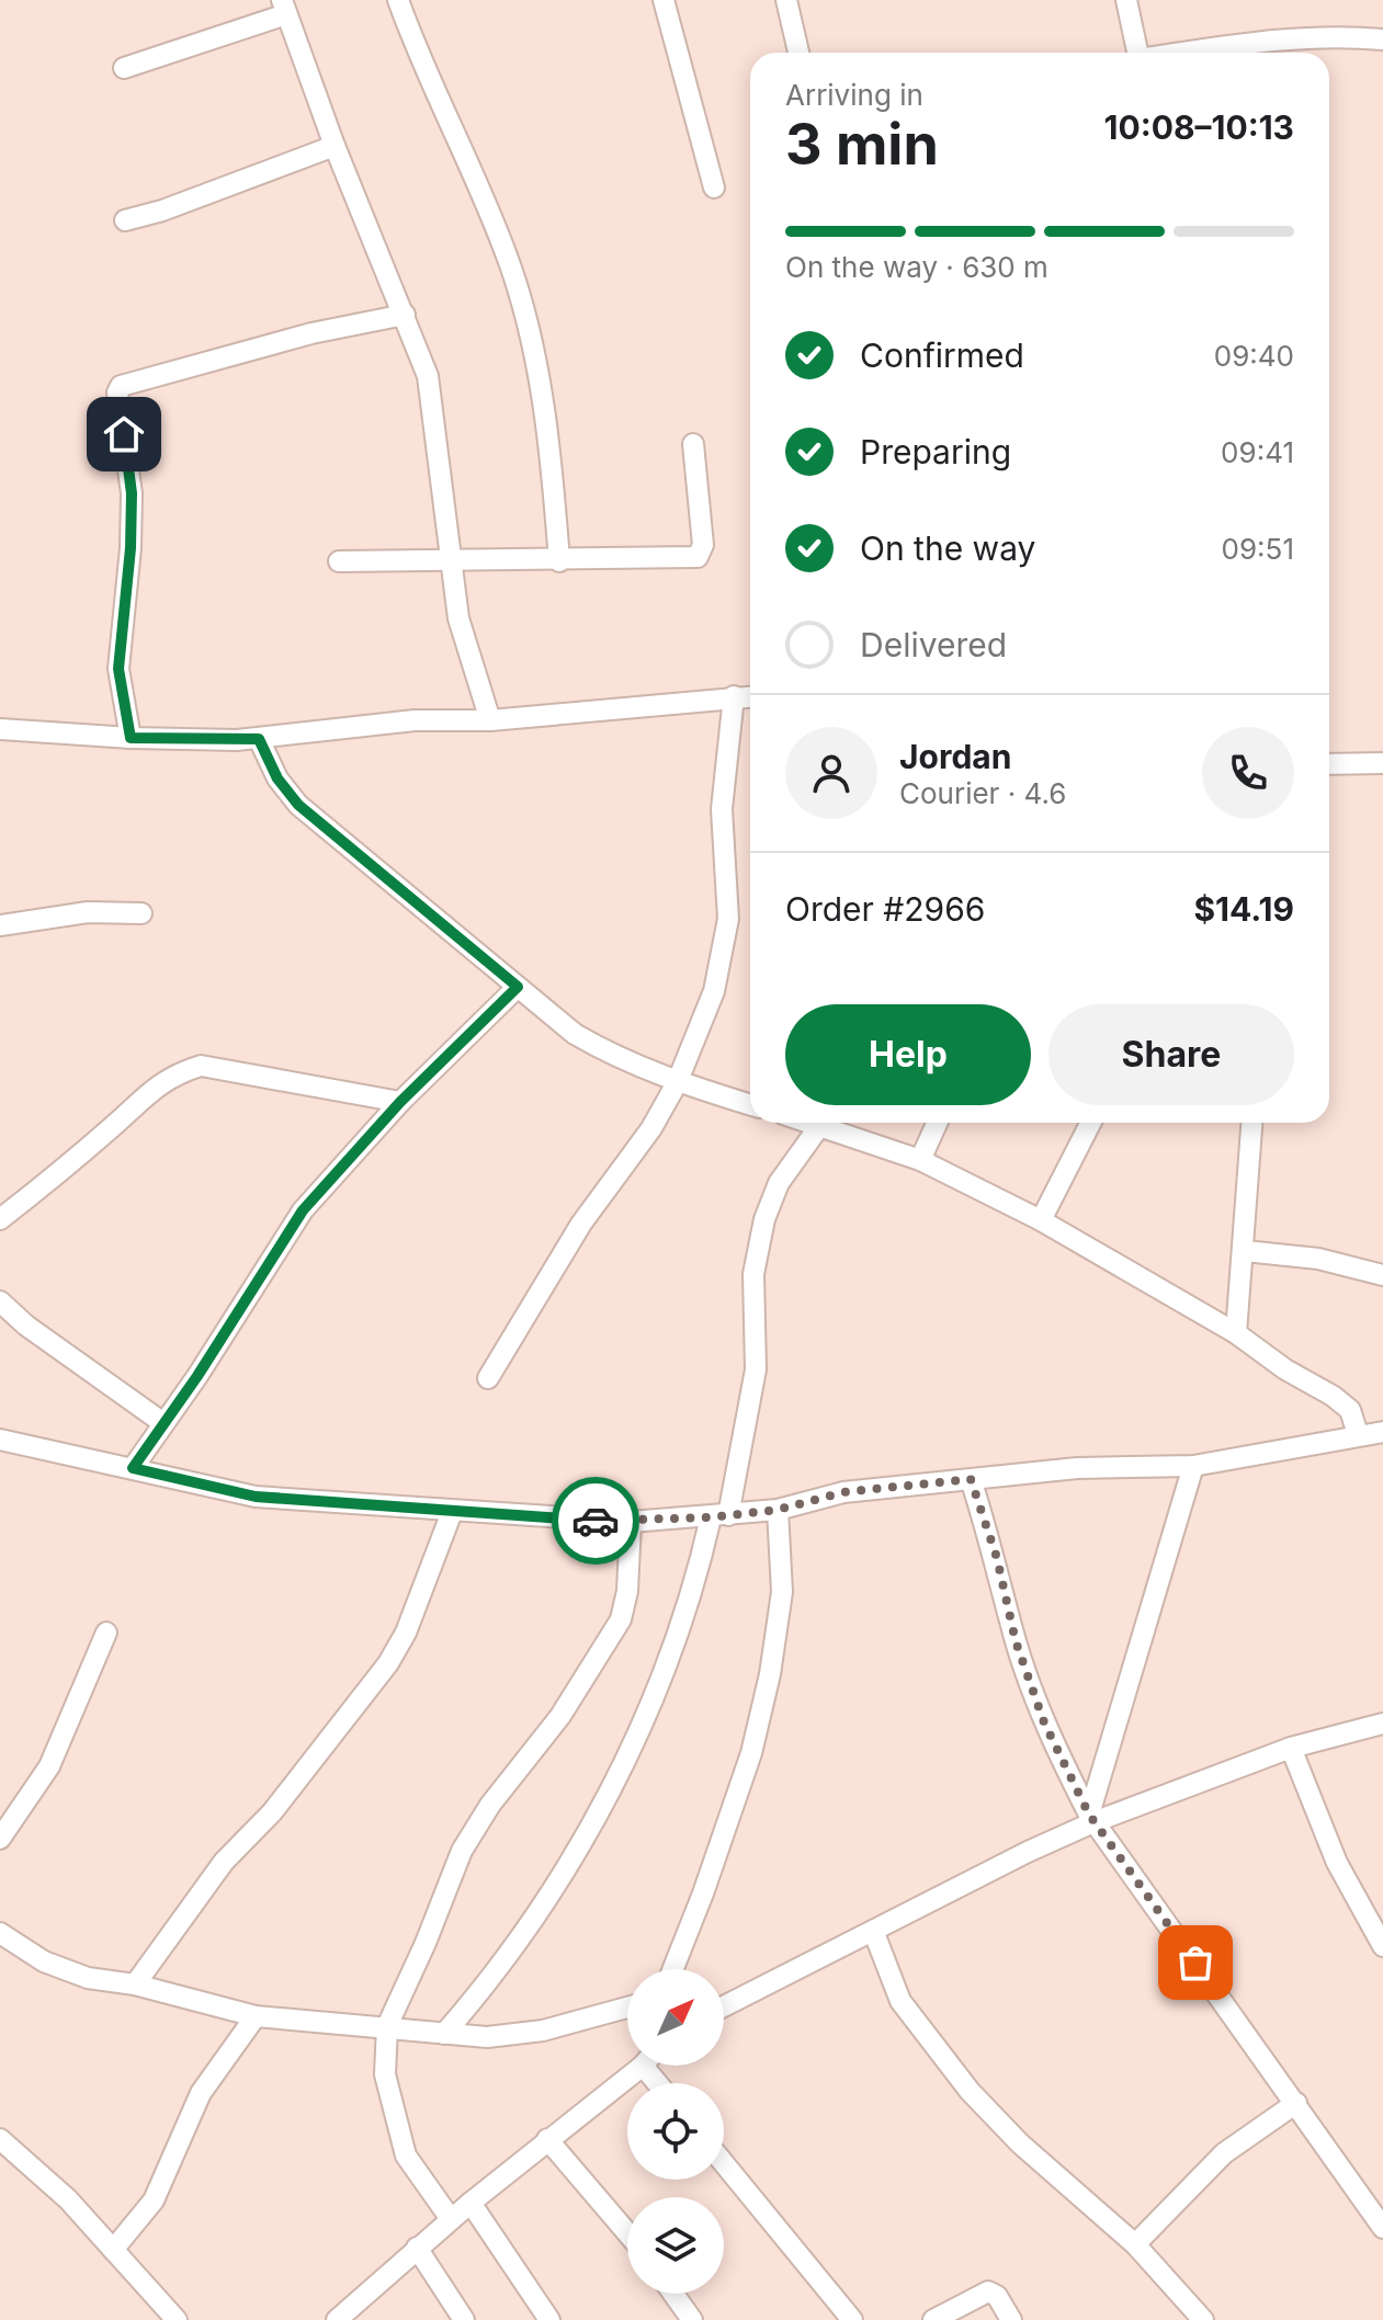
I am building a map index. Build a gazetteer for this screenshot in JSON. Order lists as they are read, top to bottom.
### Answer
{
  "north": "top right",
  "page": {
    "heading": ["3 min", "Arriving in", "10:08–10:13"],
    "panel": [
      "Jordan",
      "Courier · 4.6",
      "Order #2966",
      "$14.19"
    ],
    "bar": "On the way · 630 m",
    "list": [
      ["Confirmed", "09:40"],
      ["Preparing", "09:41"],
      ["On the way", "09:51"],
      "Delivered"
    ],
    "buttons": ["Help", "Share"]
  }
}
